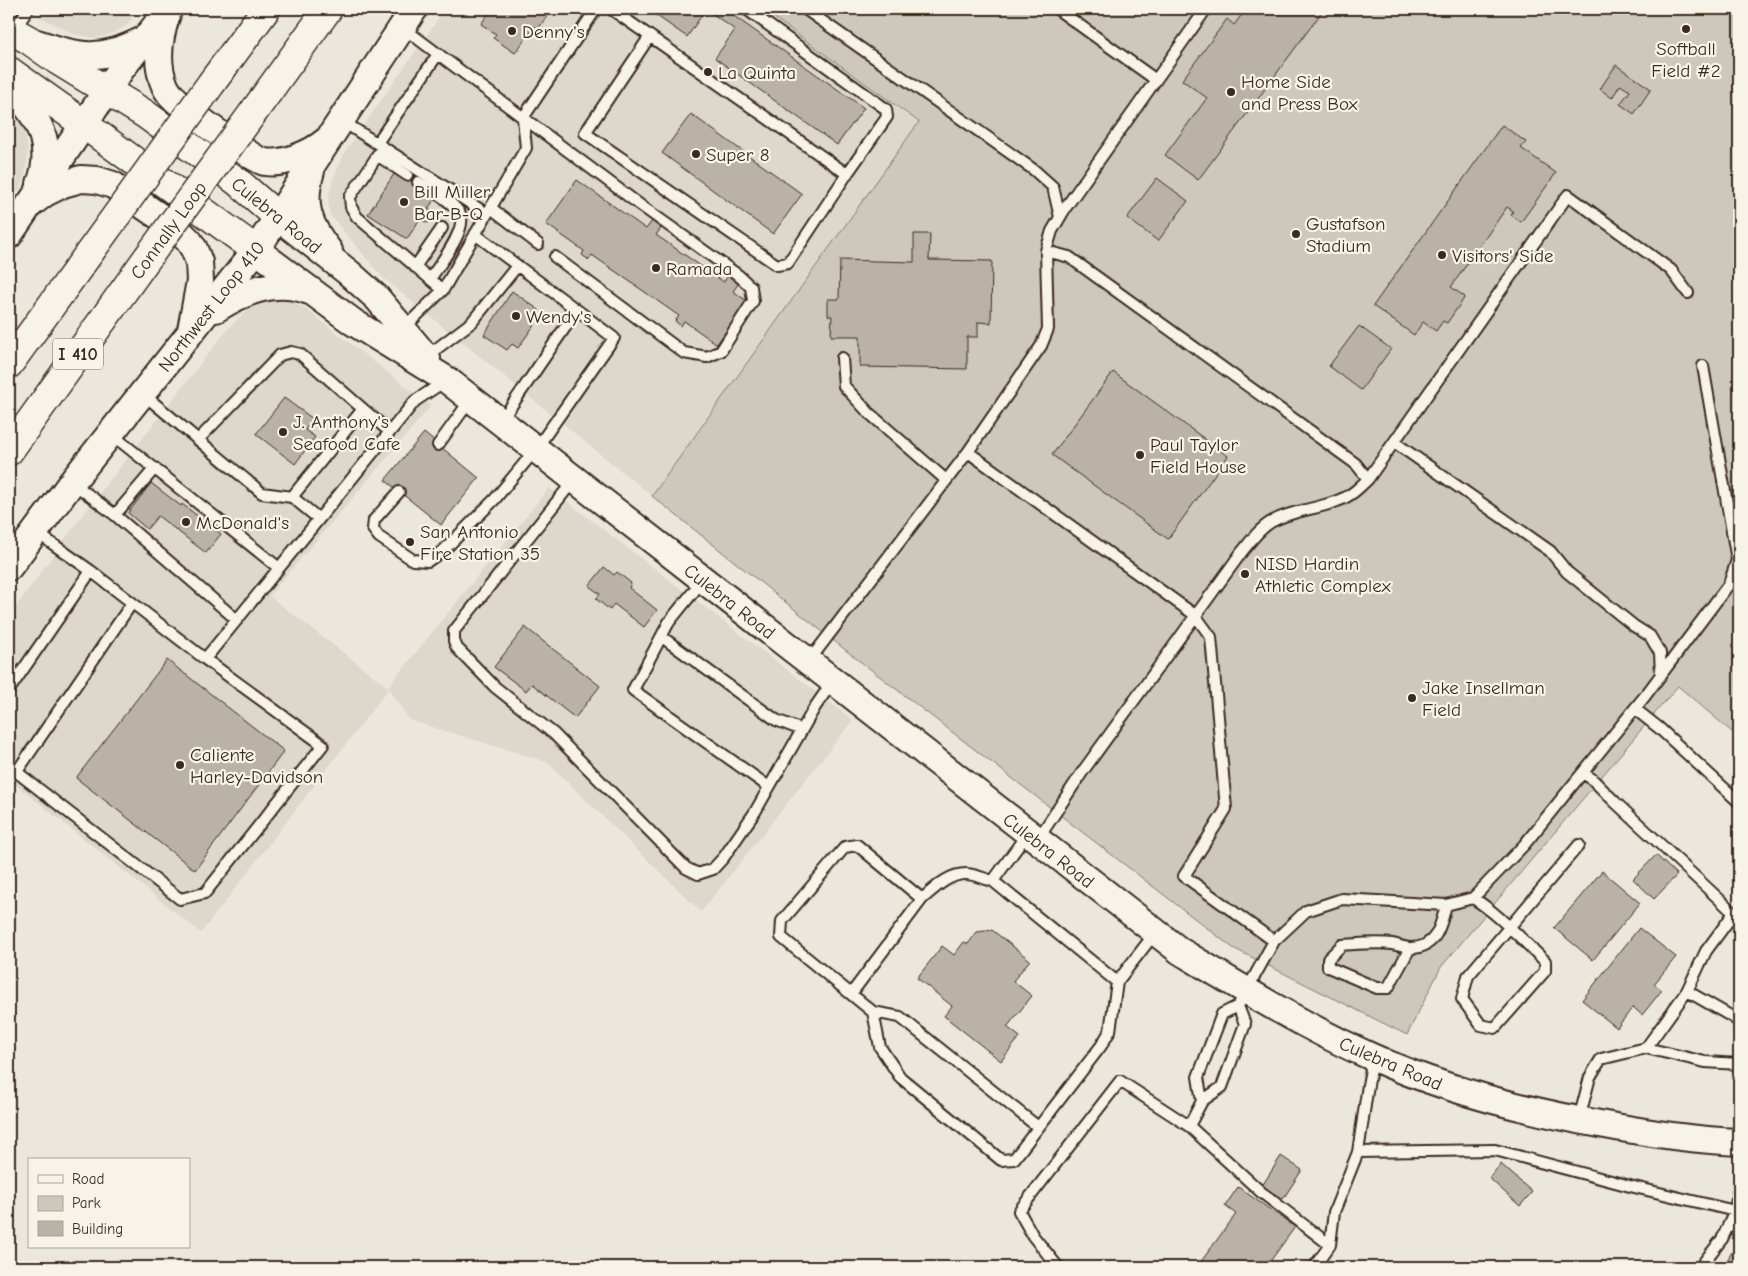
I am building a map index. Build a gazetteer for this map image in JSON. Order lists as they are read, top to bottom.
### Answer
{
  "streets": {
    "main road": [
      "Culebra Road",
      "Connally Loop",
      "Northwest Loop 410",
      "I 410"
    ]
  },
  "crossings": [
    ["Culebra Road", "Northwest Loop 410"]
  ],
  "places": [
    "Softball Field #2",
    "Denny's",
    "La Quinta",
    "Home Side and Press Box",
    "Super 8",
    "Bill Miller Bar-B-Q",
    "Gustafson Stadium",
    "Visitors' Side",
    "Ramada",
    "Wendy's",
    "J. Anthony's Seafood Cafe",
    "Paul Taylor Field House",
    "McDonald's",
    "San Antonio Fire Station 35",
    "NISD Hardin Athletic Complex",
    "Jake Insellman Field",
    "Caliente Harley-Davidson"
  ],
  "legend": ["Road", "Park", "Building"]
}
